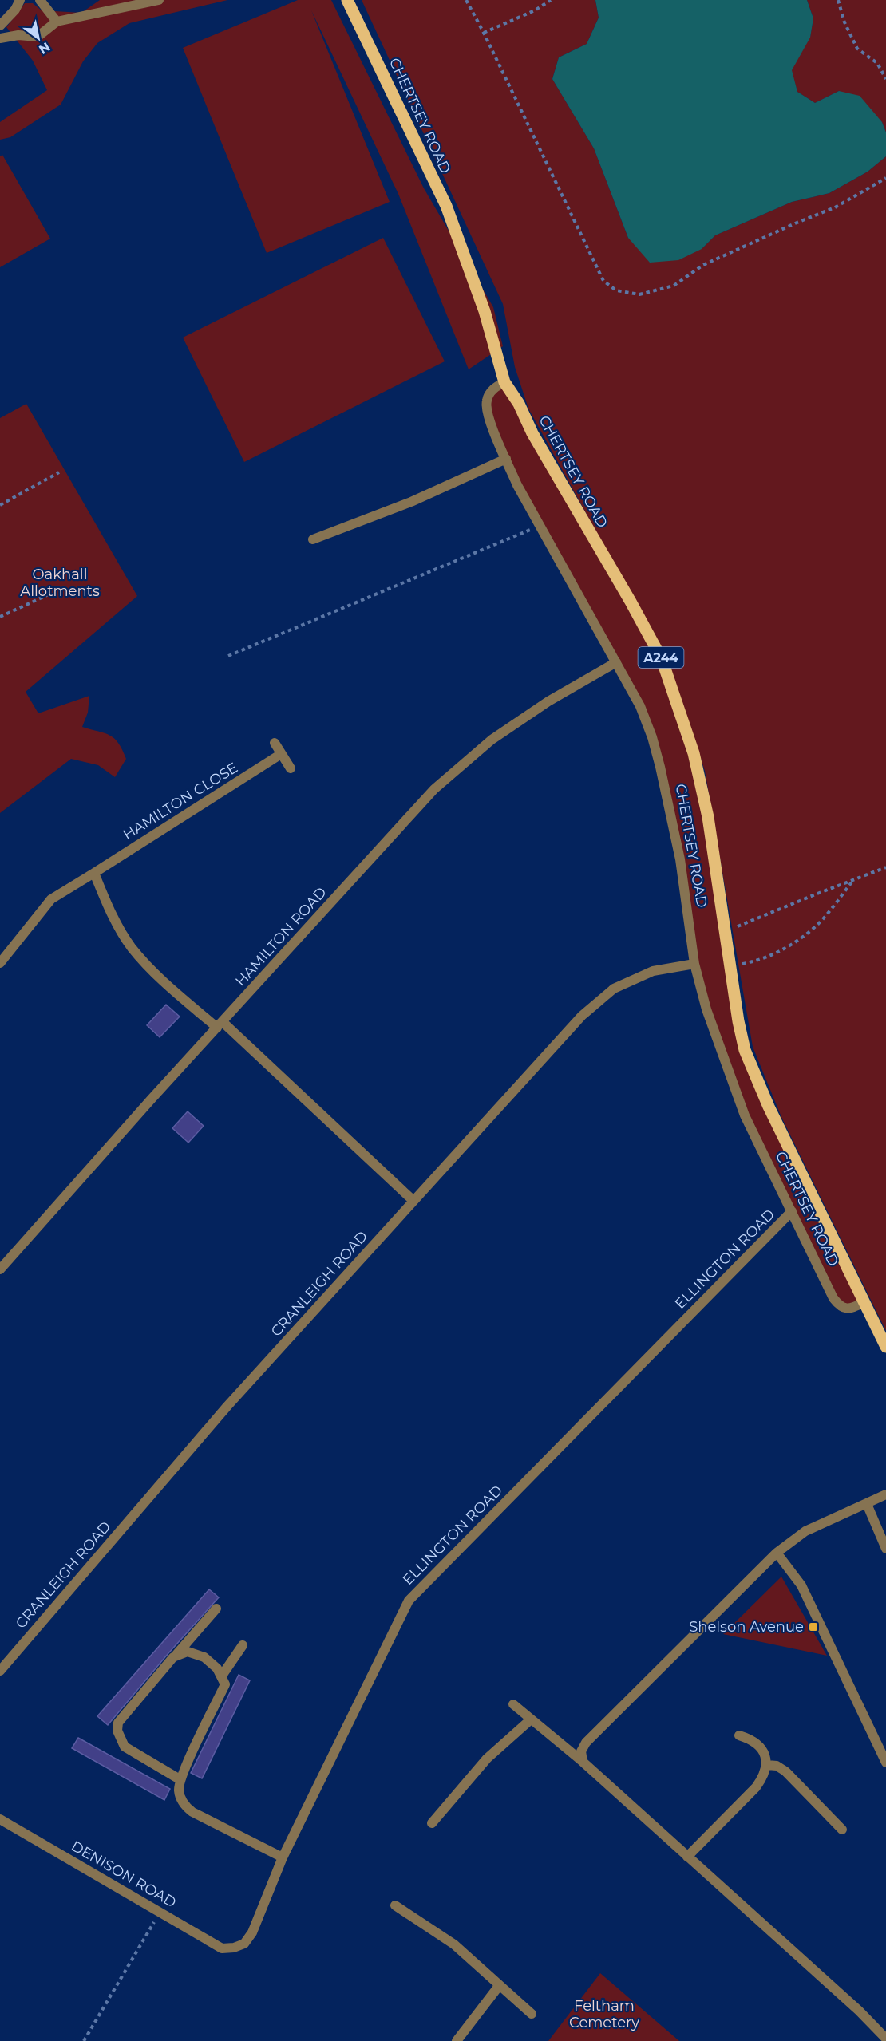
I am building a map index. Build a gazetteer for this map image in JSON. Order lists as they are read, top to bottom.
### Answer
{
  "streets": {
    "main road": ["CHERTSEY ROAD", "A244"],
    "street": [
      "HAMILTON CLOSE",
      "HAMILTON ROAD",
      "ELLINGTON ROAD",
      "CRANLEIGH ROAD",
      "DENISON ROAD"
    ]
  },
  "crossings": [
    ["CHERTSEY ROAD", "HAMILTON ROAD"],
    ["CHERTSEY ROAD", "ELLINGTON ROAD"],
    ["CHERTSEY ROAD", "CRANLEIGH ROAD"],
    ["ELLINGTON ROAD", "DENISON ROAD"]
  ],
  "parks": ["Oakhall Allotments", "Feltham Cemetery"],
  "places": {
    "transit": ["Shelson Avenue"]
  },
  "north": "bottom right"
}
